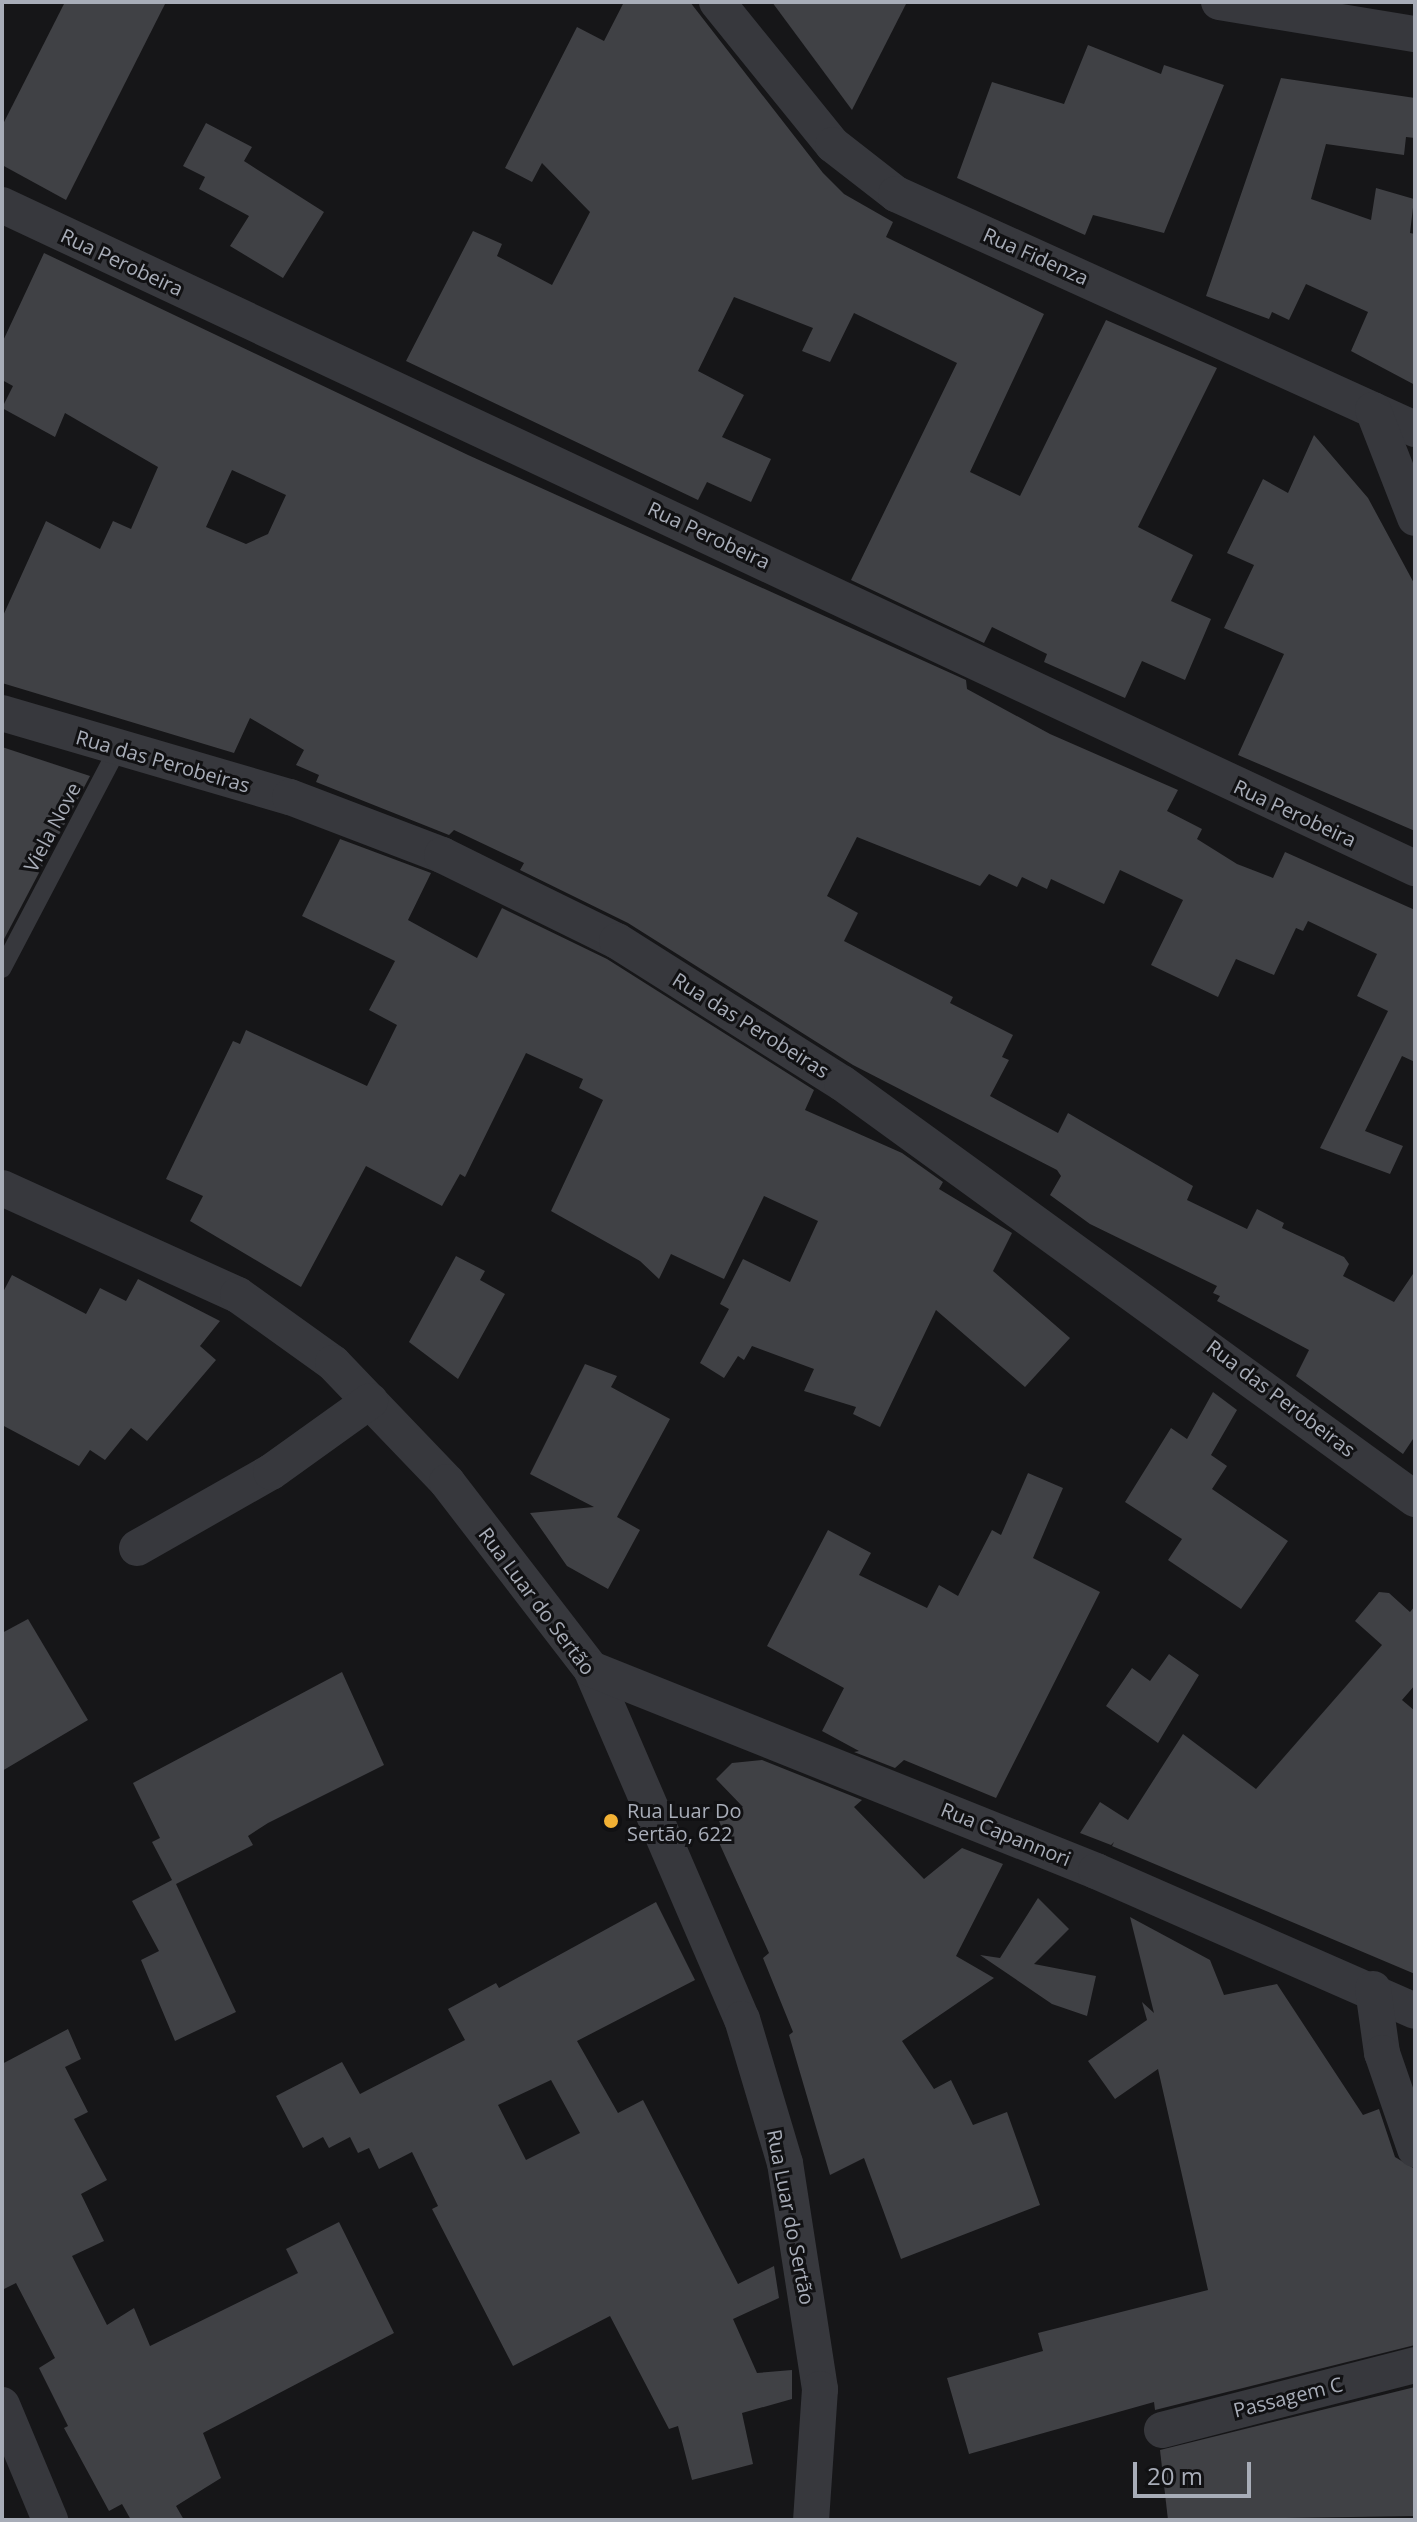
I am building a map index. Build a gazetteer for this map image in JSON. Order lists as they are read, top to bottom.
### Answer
{
  "streets": {
    "street": [
      "Rua Fidenza",
      "Rua Perobeira",
      "Rua das Perobeiras",
      "Rua Luar do Sertão",
      "Rua Capannori",
      "Passagem C"
    ],
    "lane": ["Viela Nove"]
  },
  "crossings": [
    ["Rua das Perobeiras", "Viela Nove"],
    ["Rua Luar do Sertão", "Rua Capannori"]
  ],
  "places": ["Rua Luar Do Sertão, 622"],
  "scale_bar": "20 m"
}
